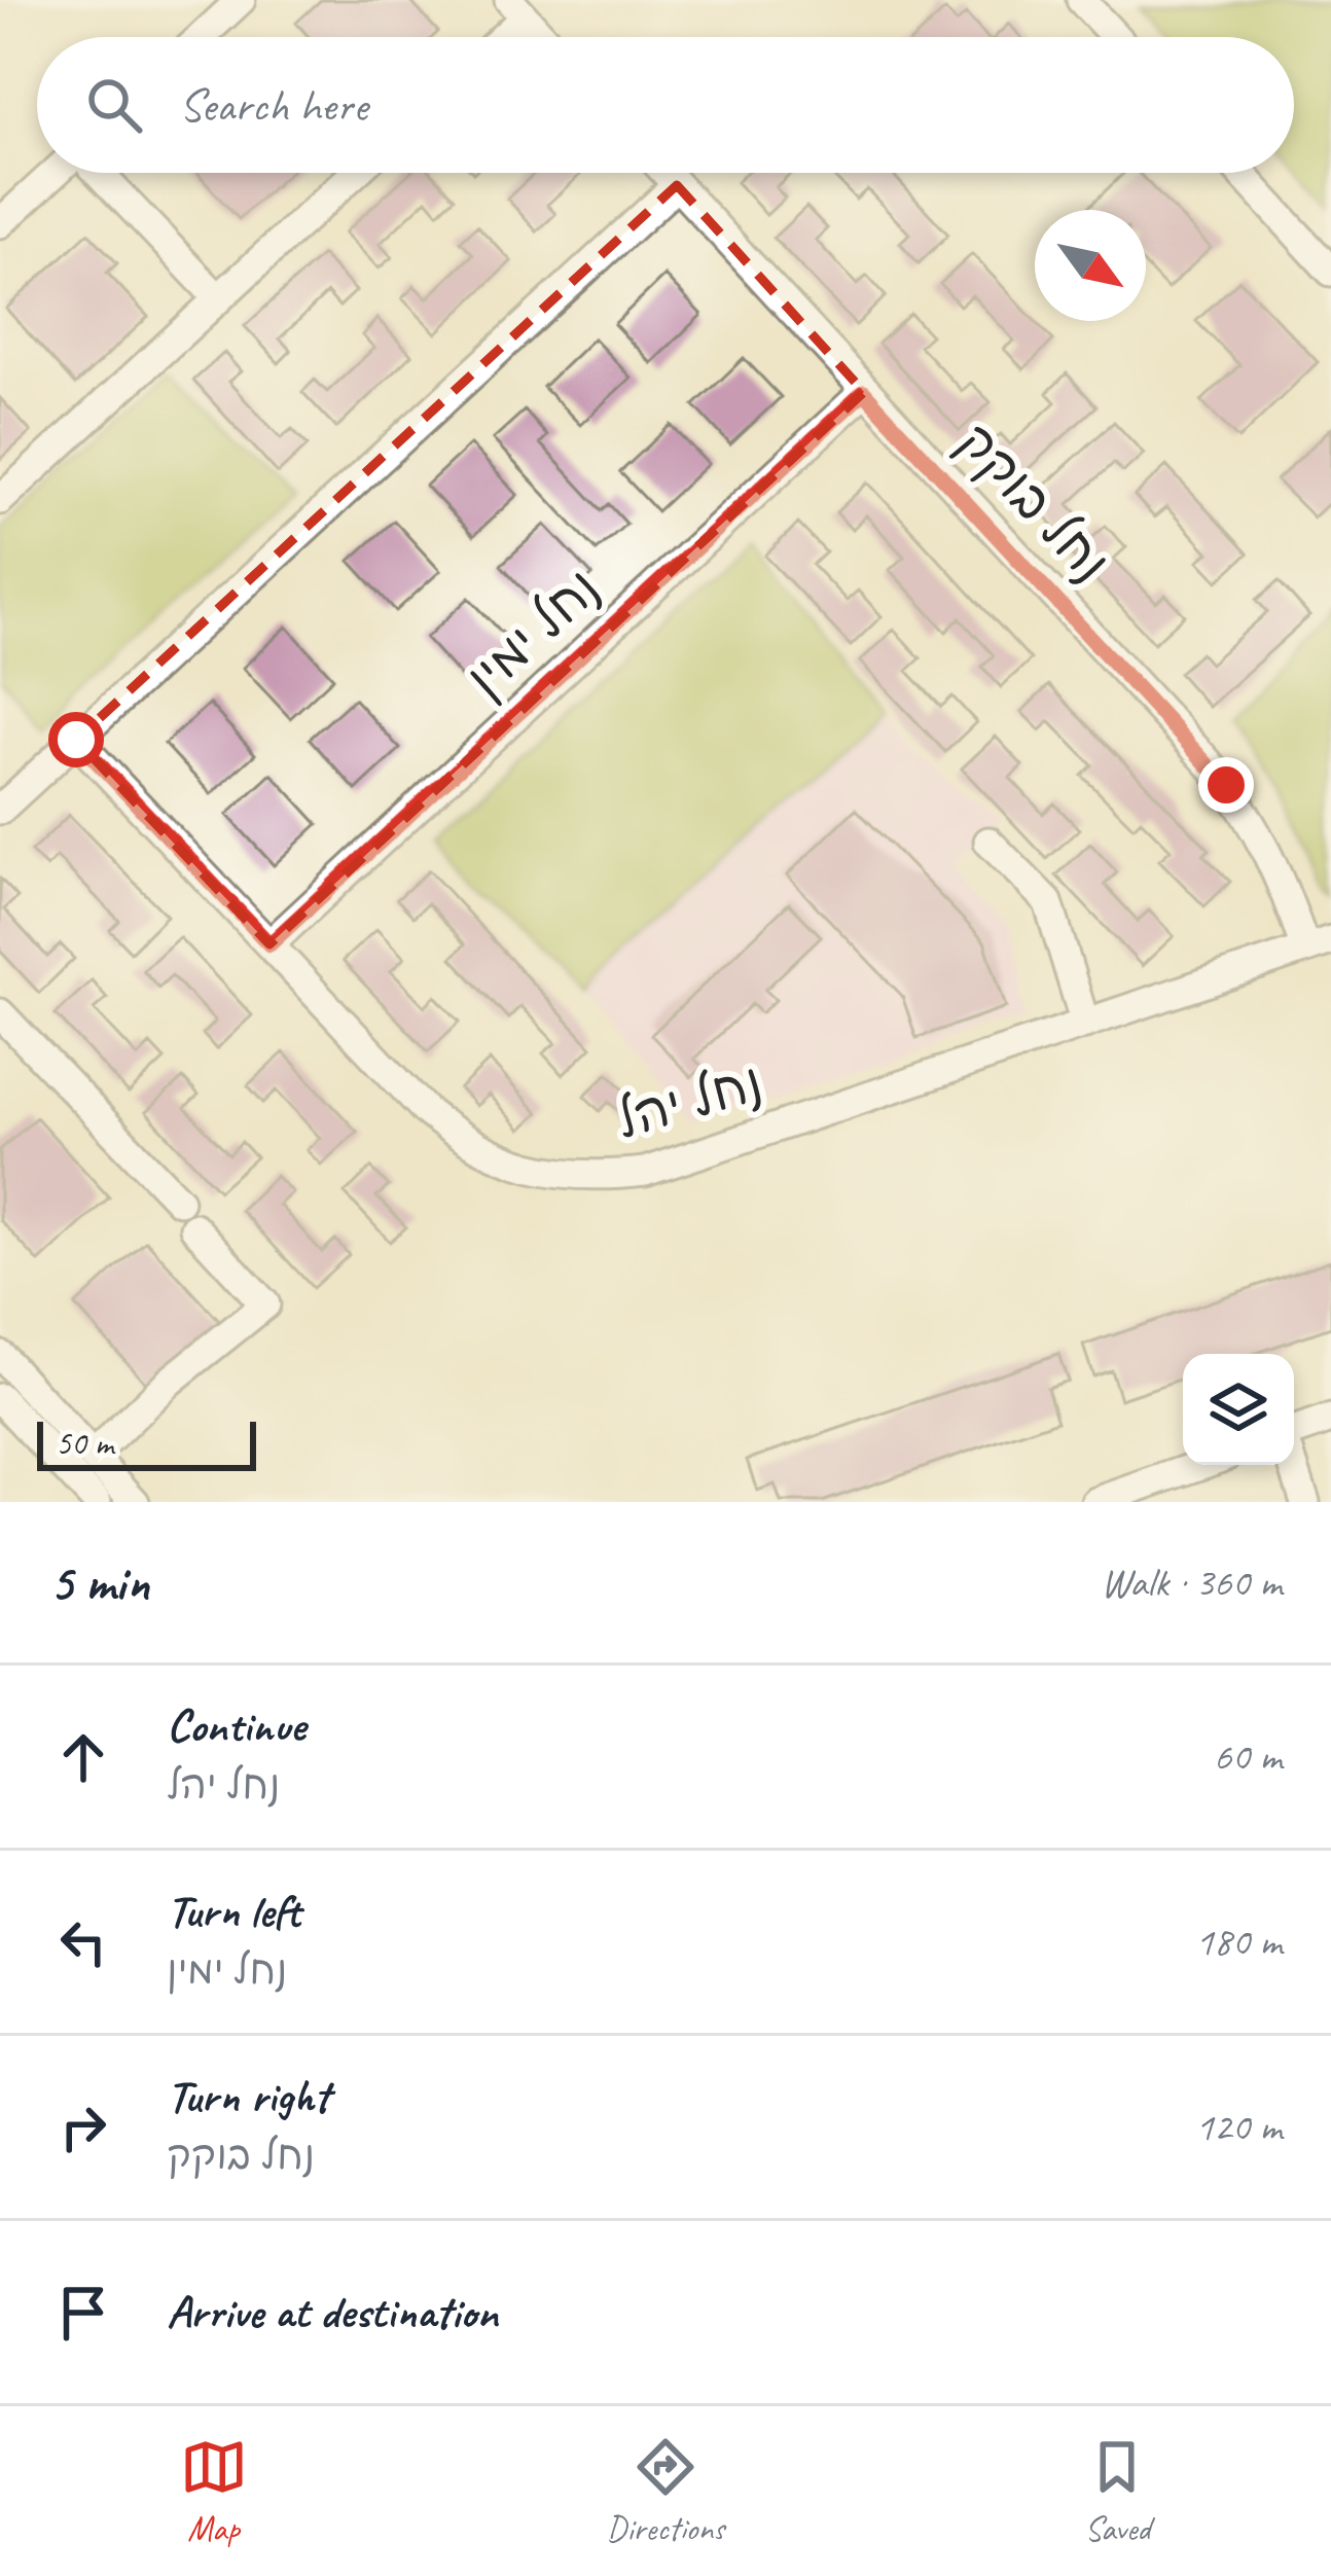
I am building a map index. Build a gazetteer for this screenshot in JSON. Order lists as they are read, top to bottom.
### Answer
{
  "streets": {
    "street": ["נחל בוקק", "נחל ימין", "נחל יהל"]
  },
  "crossings": [
    ["נחל בוקק", "נחל ימין"],
    ["נחל בוקק", "נחל יהל"],
    ["נחל ימין", "נחל יהל"]
  ],
  "scale_bar": "50 m",
  "north": "bottom right",
  "page": {
    "search": "Search here",
    "scale": "50 m",
    "heading": ["5 min", "Walk · 360 m"],
    "list": [
      ["Continue", "נחל יהל", "60 m"],
      ["Turn left", "נחל ימין", "180 m"],
      ["Turn right", "נחל בוקק", "120 m"],
      "Arrive at destination"
    ],
    "nav": ["Map", "Directions", "Saved"]
  }
}
